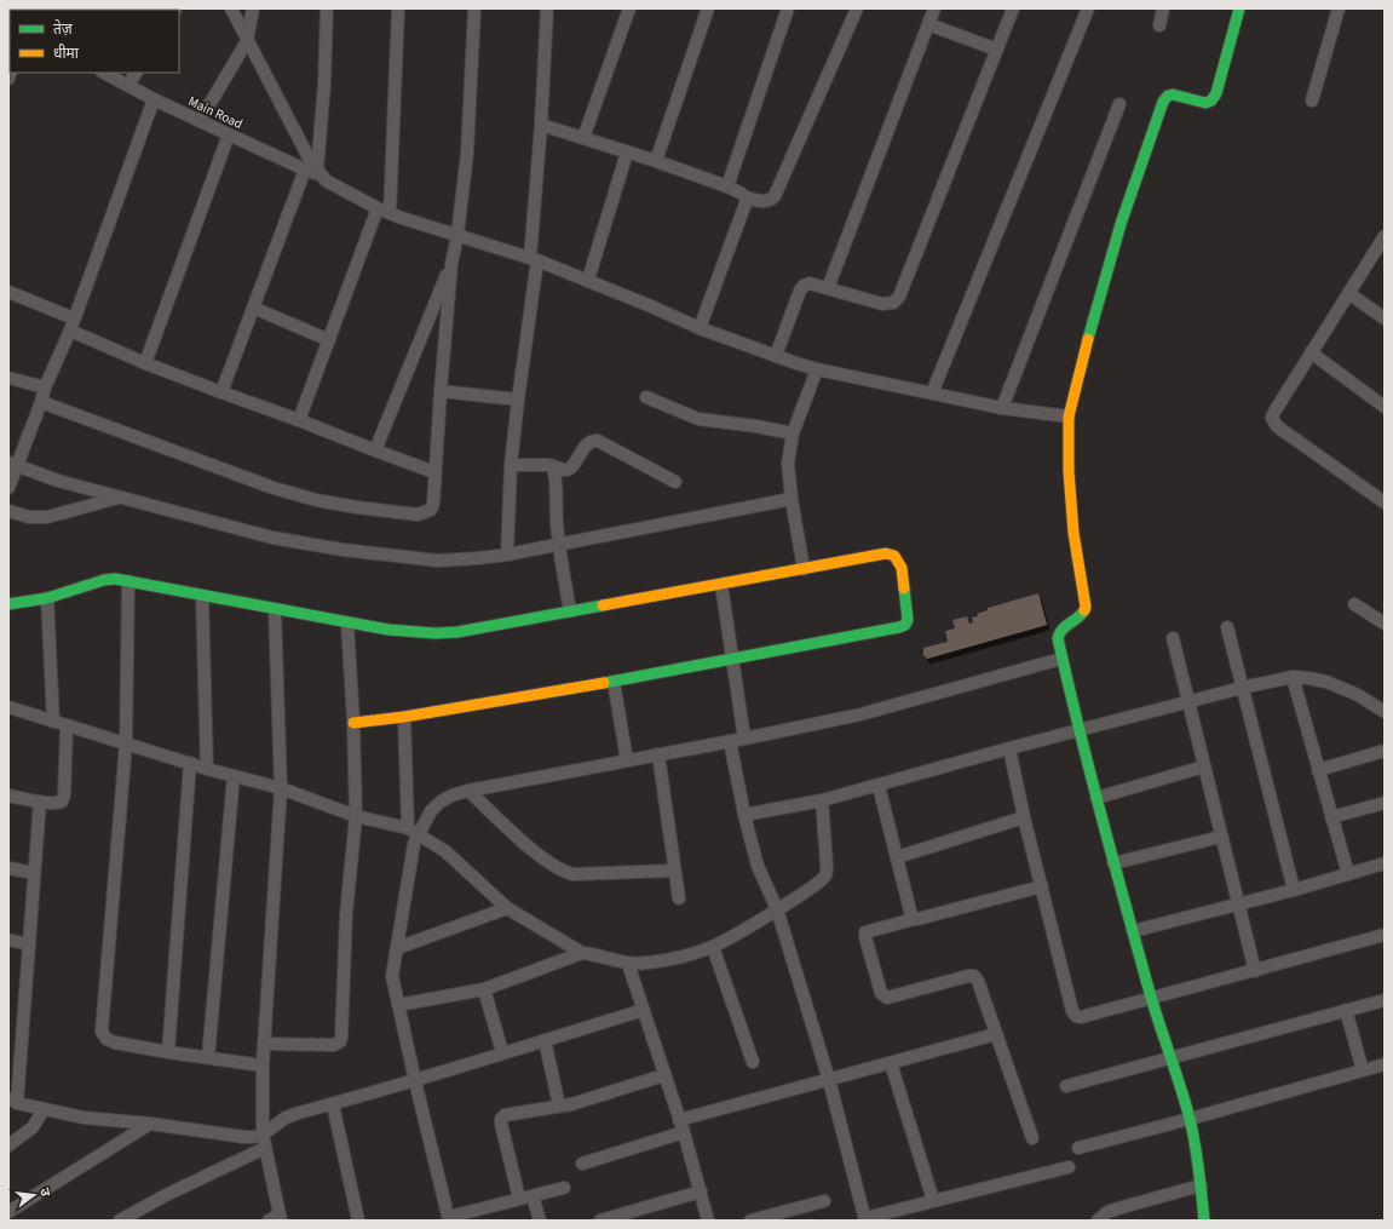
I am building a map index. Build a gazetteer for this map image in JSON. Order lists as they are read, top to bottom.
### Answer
{
  "streets": {
    "street": ["Main Road"]
  },
  "legend": ["तेज़", "धीमा"],
  "north": "right"
}
